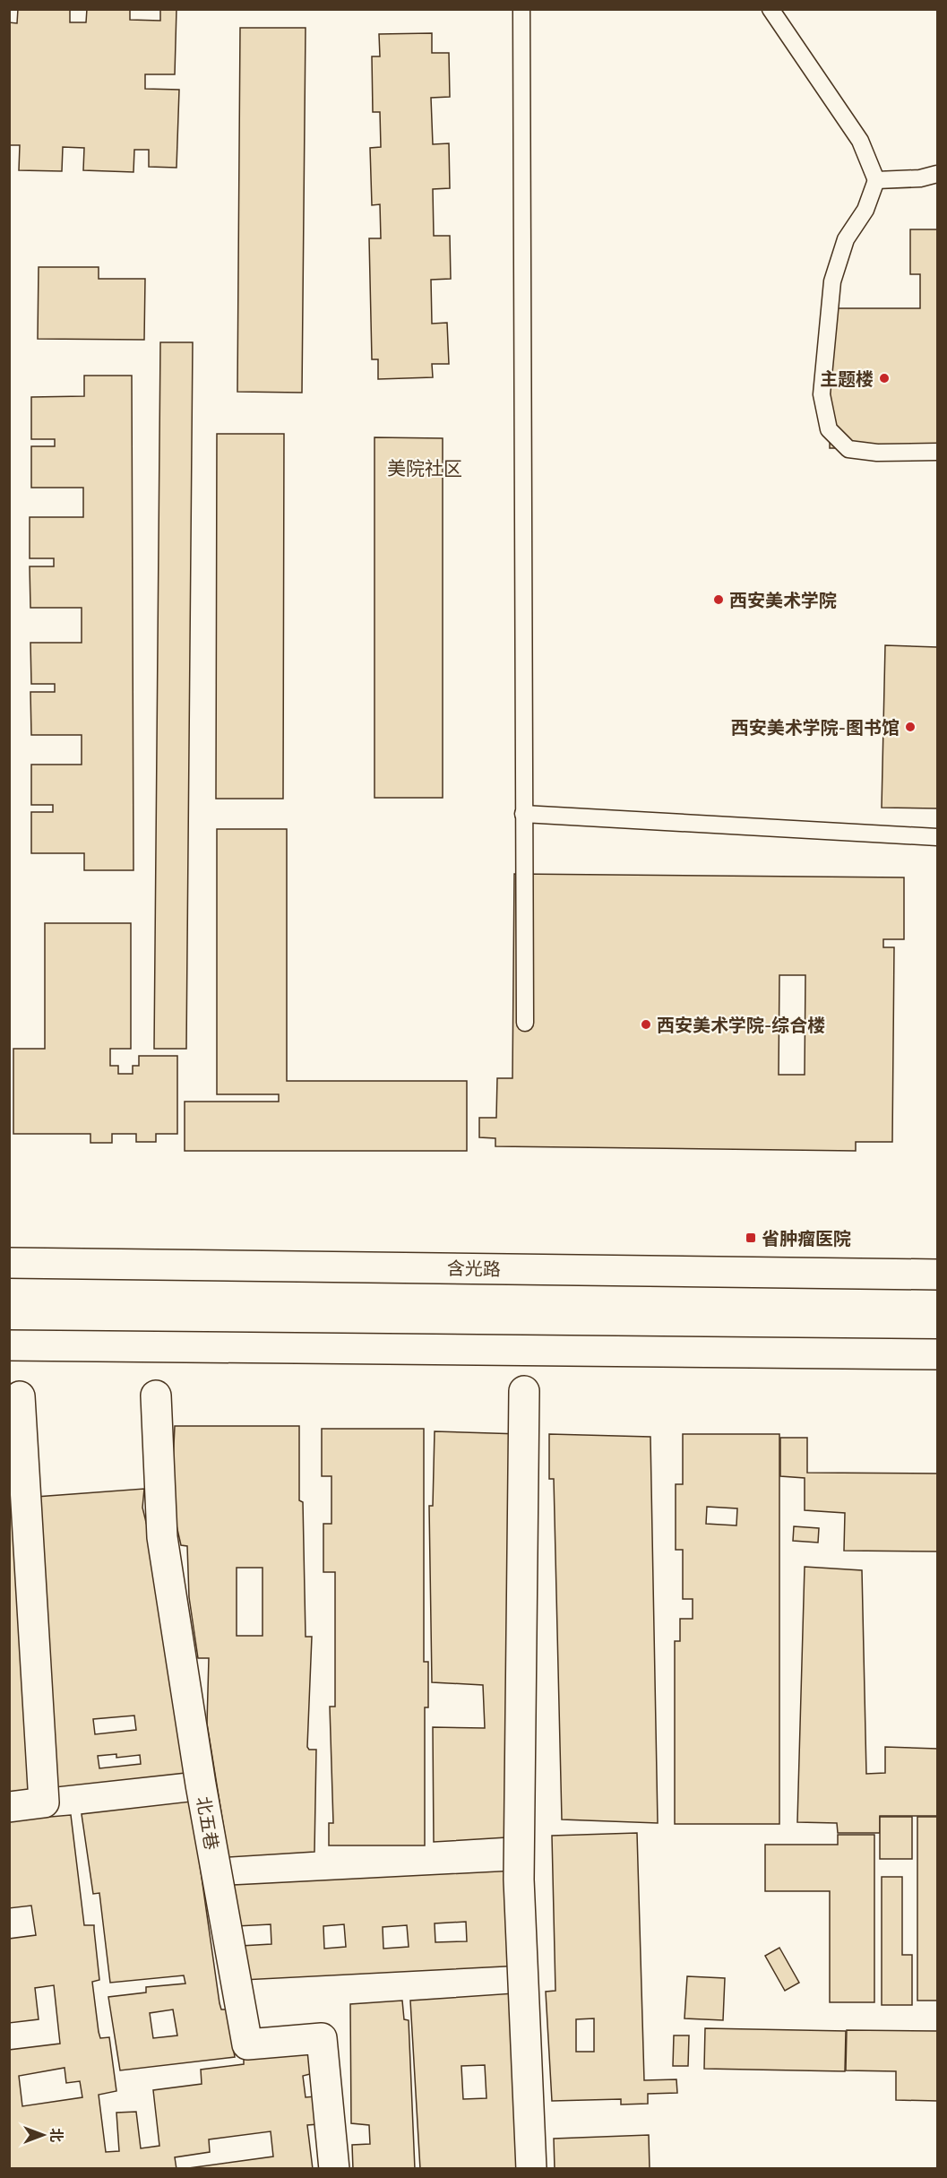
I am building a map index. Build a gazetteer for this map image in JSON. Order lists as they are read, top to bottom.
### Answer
{
  "streets": {
    "street": ["含光路", "北五巷"]
  },
  "districts": ["美院社区"],
  "places": {
    "other": [
      "主题楼",
      "西安美术学院",
      "西安美术学院-图书馆",
      "西安美术学院-综合楼"
    ],
    "transit": ["省肿瘤医院"]
  },
  "north": "right"
}
